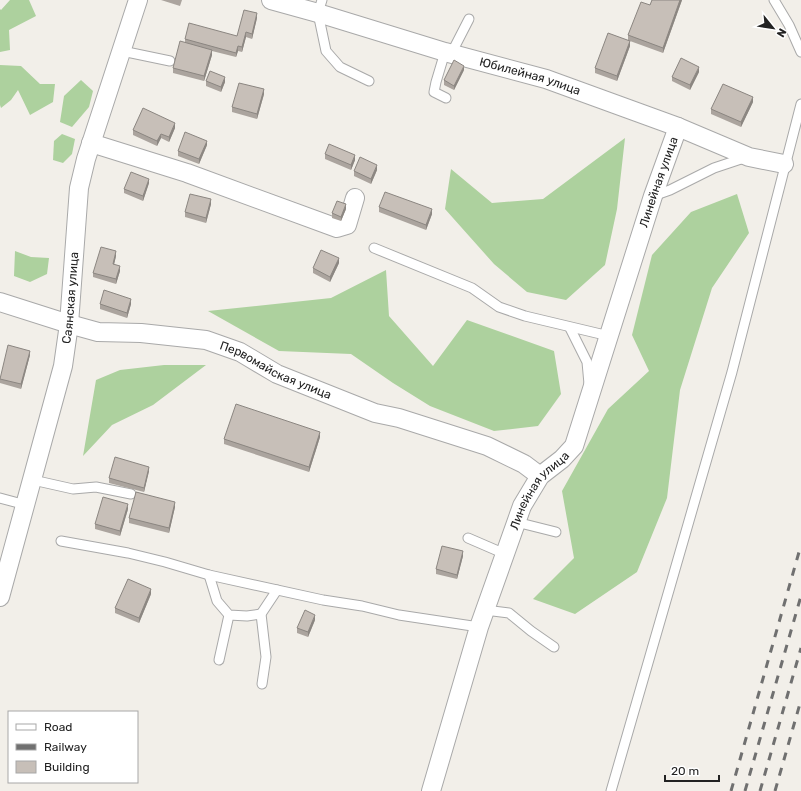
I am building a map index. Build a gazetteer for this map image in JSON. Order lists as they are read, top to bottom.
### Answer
{
  "streets": {
    "street": [
      "Юбилейная улица",
      "Линейная улица",
      "Саянская улица",
      "Первомайская улица"
    ]
  },
  "crossings": [
    ["Юбилейная улица", "Линейная улица"],
    ["Линейная улица", "Первомайская улица"],
    ["Саянская улица", "Первомайская улица"]
  ],
  "legend": ["Road", "Railway", "Building"],
  "scale_bar": "20 m",
  "north": "bottom right"
}
